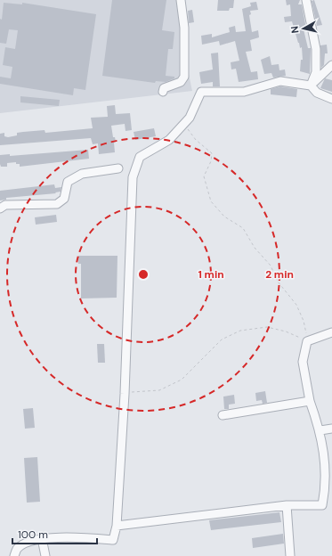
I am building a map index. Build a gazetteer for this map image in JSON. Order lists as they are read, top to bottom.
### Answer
{
  "scale_bar": "100 m",
  "north": "left",
  "rings": ["1 min", "2 min"]
}
